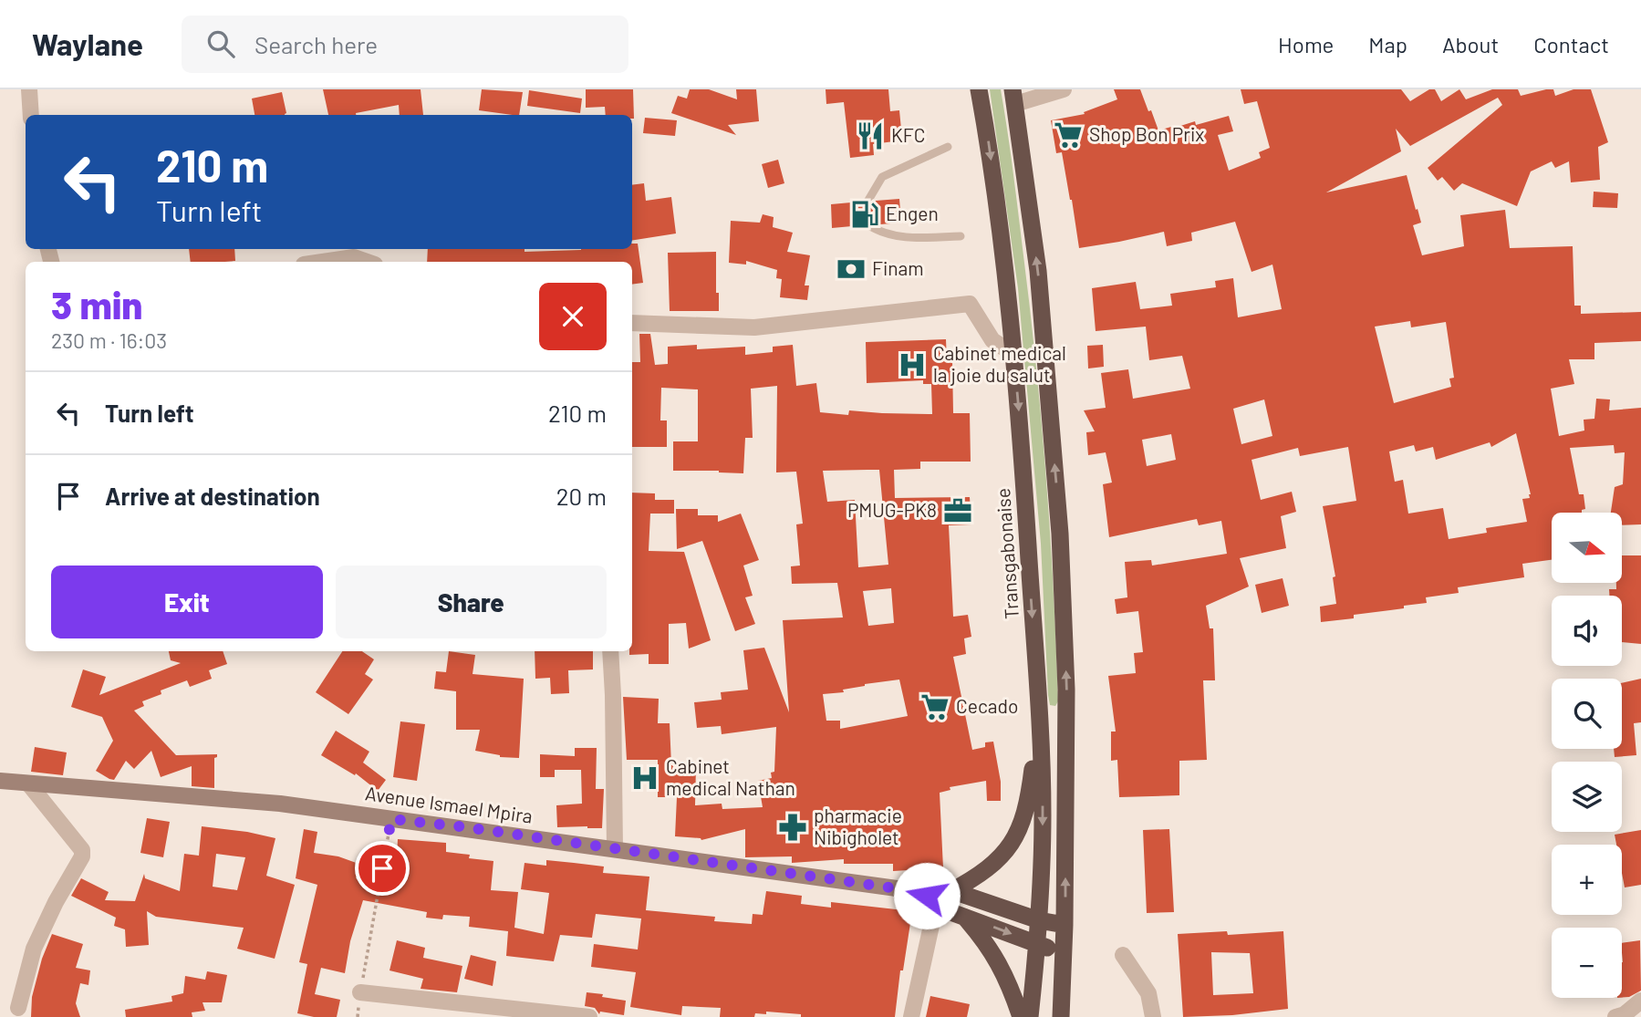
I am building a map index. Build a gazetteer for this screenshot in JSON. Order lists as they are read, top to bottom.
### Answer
{
  "streets": {
    "highway": ["Transgabonaise"],
    "main road": ["Avenue Ismael Mpira"]
  },
  "places": {
    "supermarket": ["Shop Bon Prix", "Cecado"],
    "restaurant": ["KFC"],
    "fuel station": ["Engen"],
    "bank": ["Finam"],
    "hospital": ["Cabinet medical la joie du salut", "Cabinet medical Nathan"],
    "office": ["PMUG-PK8"],
    "pharmacy": ["pharmacie Nibigholet"]
  },
  "north": "right",
  "page": {
    "header": "Waylane",
    "search": "Search here",
    "nav": [
      "Home",
      "Map",
      "About",
      "Contact"
    ],
    "turn": ["210 m", "Turn left"],
    "heading": ["3 min", "230 m · 16:03"],
    "list": [
      {
        "name": "Turn left",
        "value": "210 m"
      },
      {
        "name": "Arrive at destination",
        "value": "20 m"
      }
    ],
    "map_buttons": ["+", "−"],
    "buttons": ["Exit", "Share"]
  }
}
